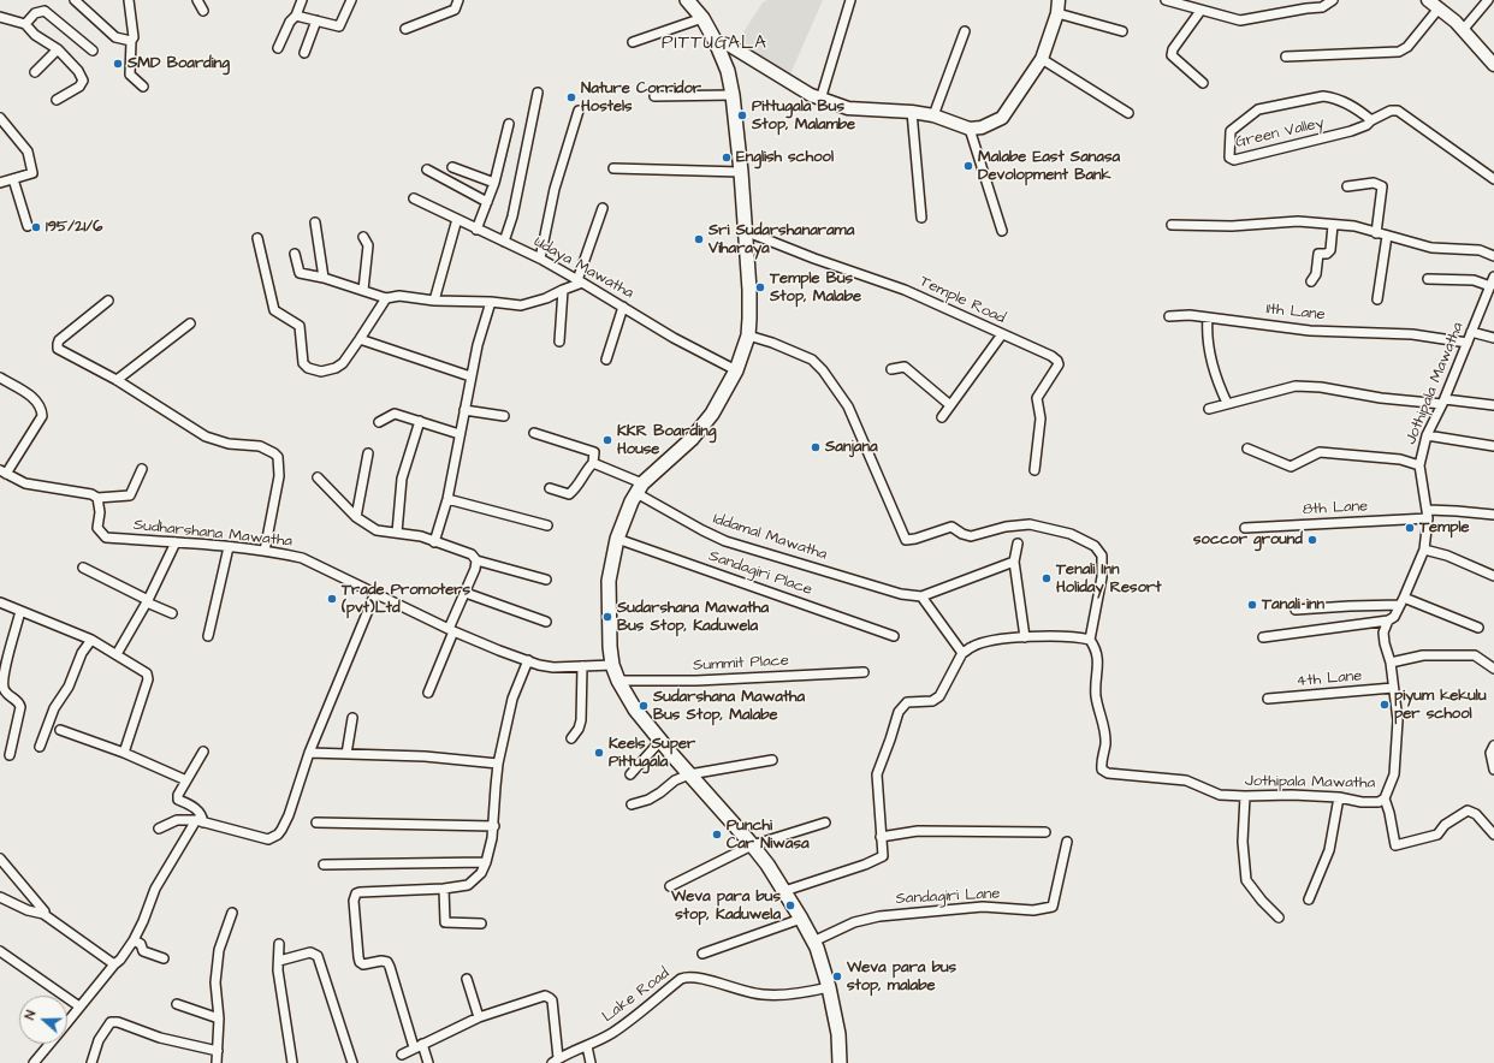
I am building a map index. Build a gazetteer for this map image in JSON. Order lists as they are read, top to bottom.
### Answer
{
  "streets": {
    "street": [
      "Green Valley",
      "Udaya Mawatha",
      "Temple Road",
      "11th Lane",
      "Jothipala Mawatha",
      "8th Lane",
      "Sudharshana Mawatha",
      "Iddamal Mawatha",
      "Sandagiri Place",
      "Summit Place",
      "4th Lane",
      "Sandagiri Lane",
      "Lake Road"
    ]
  },
  "crossings": [
    ["11th Lane", "Jothipala Mawatha"],
    ["Jothipala Mawatha", "8th Lane"],
    ["Jothipala Mawatha", "4th Lane"]
  ],
  "districts": ["PITTUGALA"],
  "places": [
    "SMD Boarding",
    "Nature Corridor Hostels",
    "Pittugala Bus Stop, Malambe",
    "English school",
    "Malabe East Sanasa Devolopment Bank",
    "195/21/6",
    "Sri Sudarshanarama Viharaya",
    "Temple Bus Stop, Malabe",
    "KKR Boarding House",
    "Sanjana",
    "Temple",
    "soccor ground",
    "Tenali Inn Holiday Resort",
    "Trade Promoters (pvt)Ltd",
    "Tanali inn",
    "Sudarshana Mawatha Bus Stop, Kaduwela",
    "piyum kekulu per school",
    "Sudarshana Mawatha Bus Stop, Malabe",
    "Keels Super Pittugala",
    "Punchi Car Niwasa",
    "Weva para bus stop, Kaduwela",
    "Weva para bus stop, malabe"
  ],
  "north": "left"
}
